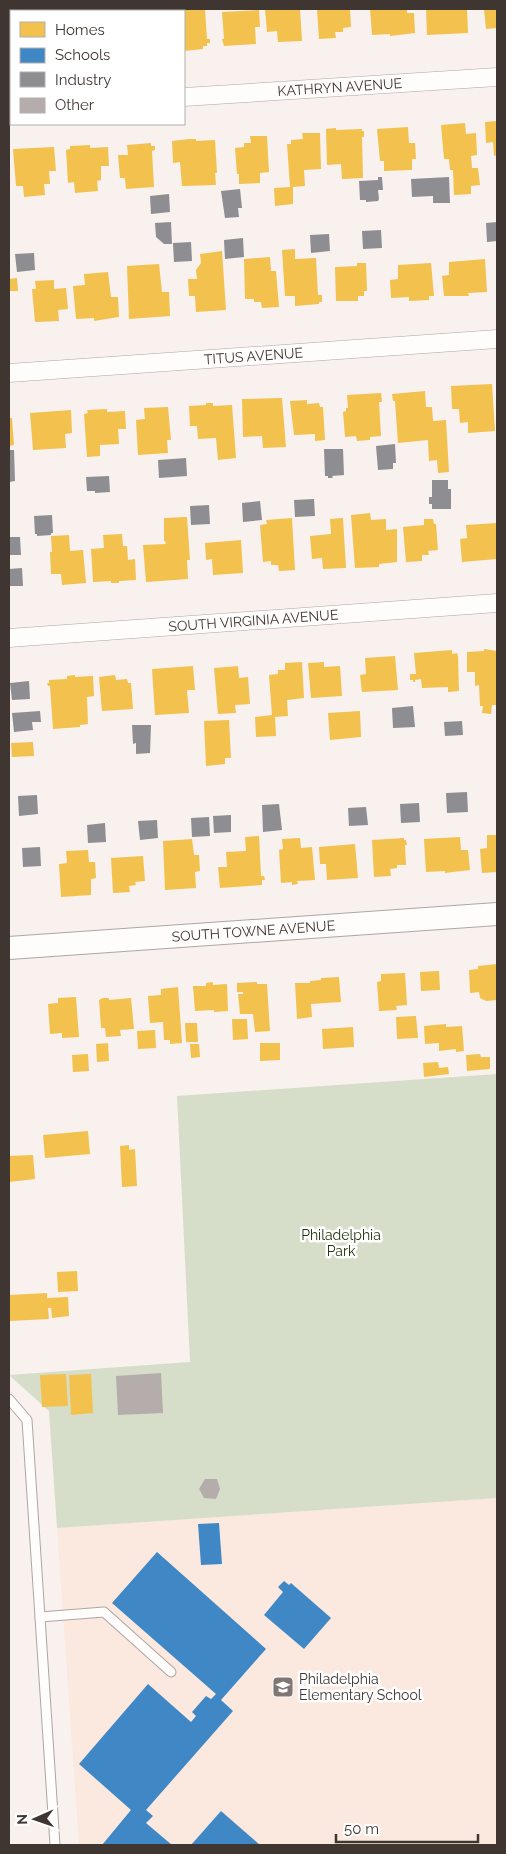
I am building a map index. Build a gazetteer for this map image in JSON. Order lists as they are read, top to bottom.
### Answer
{
  "streets": {
    "street": [
      "KATHRYN AVENUE",
      "TITUS AVENUE",
      "SOUTH VIRGINIA AVENUE",
      "SOUTH TOWNE AVENUE"
    ]
  },
  "parks": ["Philadelphia Park"],
  "places": {
    "school or university": ["Philadelphia Elementary School"]
  },
  "legend": [
    "Homes",
    "Schools",
    "Industry",
    "Other"
  ],
  "scale_bar": "50 m",
  "north": "left"
}
